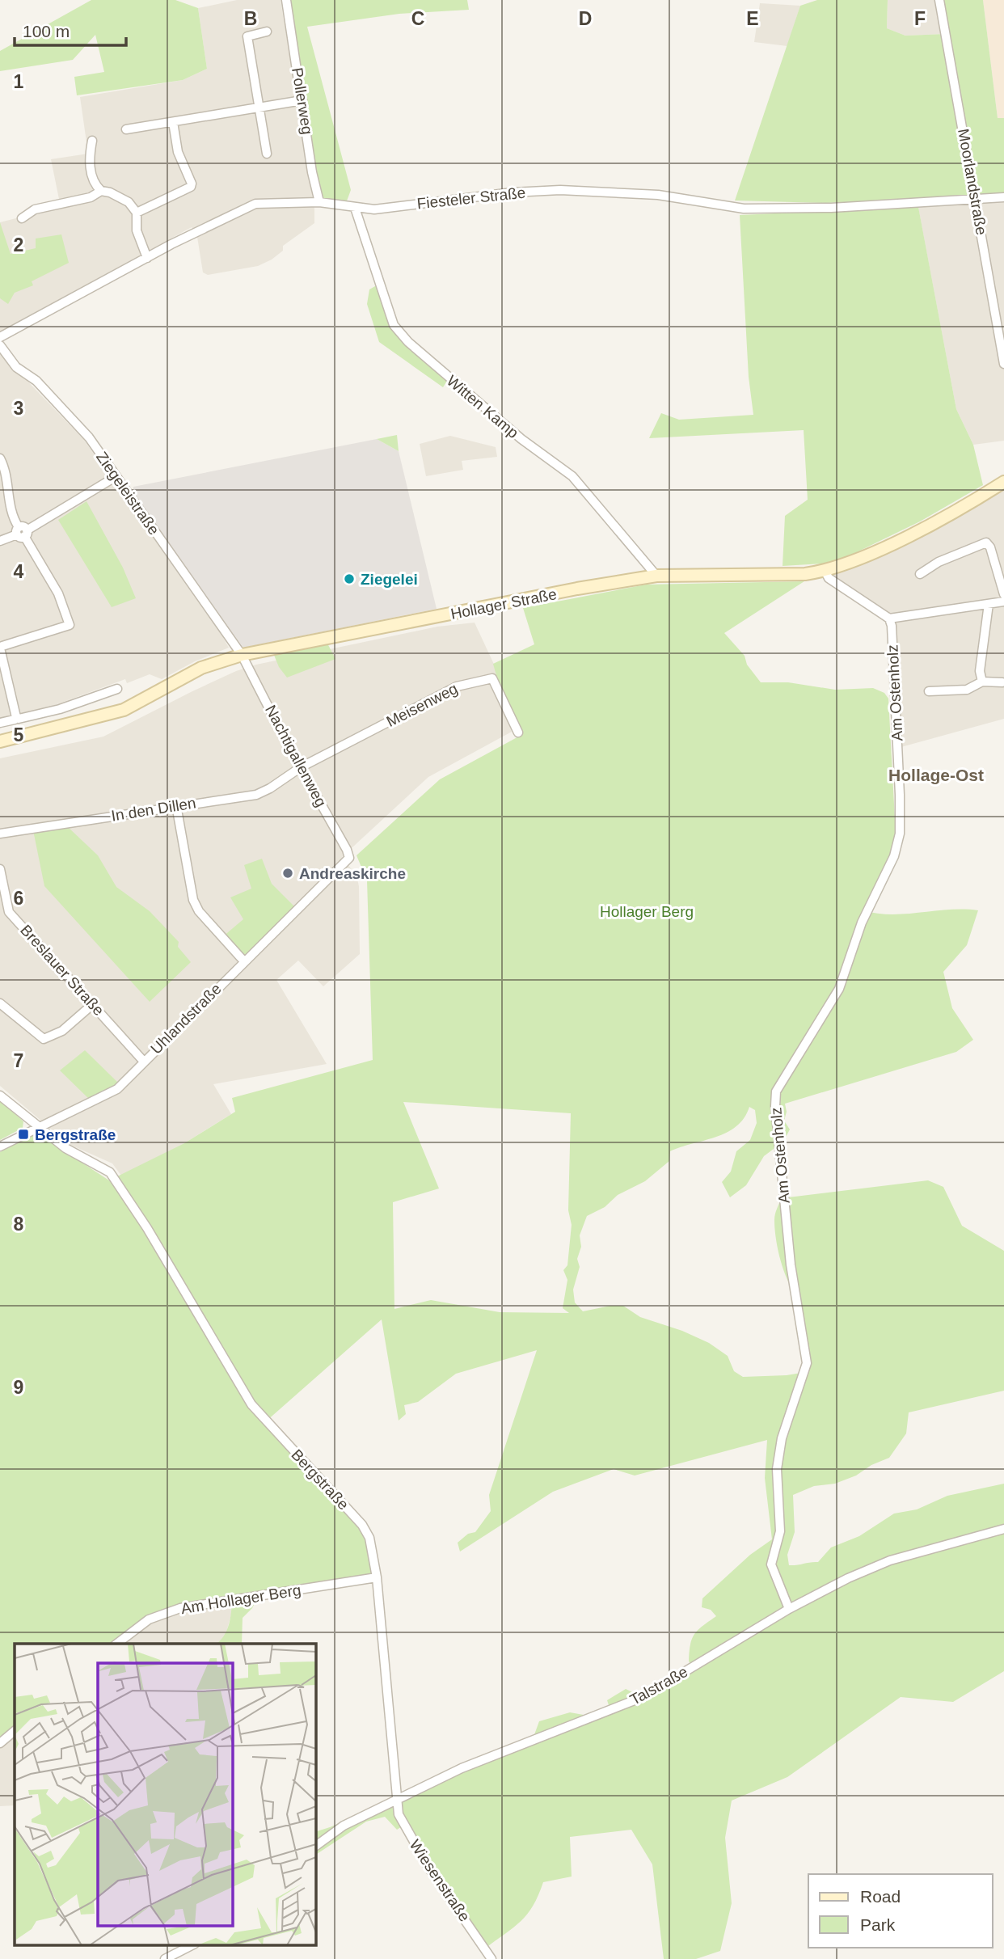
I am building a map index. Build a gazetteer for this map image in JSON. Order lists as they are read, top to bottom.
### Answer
{
  "streets": {
    "main road": ["Hollager Straße"],
    "street": [
      "Pollerweg",
      "Moorlandstraße",
      "Fiesteler Straße",
      "Witten Kamp",
      "Ziegeleistraße",
      "Am Ostenholz",
      "Meisenweg",
      "Nachtigallenweg",
      "In den Dillen",
      "Breslauer Straße",
      "Uhlandstraße",
      "Bergstraße",
      "Am Hollager Berg",
      "Talstraße",
      "Wiesenstraße"
    ]
  },
  "crossings": [
    ["Pollerweg", "Fiesteler Straße"],
    ["Moorlandstraße", "Fiesteler Straße"],
    ["Fiesteler Straße", "Witten Kamp"],
    ["Witten Kamp", "Hollager Straße"],
    ["Ziegeleistraße", "Hollager Straße"],
    ["Ziegeleistraße", "Nachtigallenweg"],
    ["Hollager Straße", "Nachtigallenweg"],
    ["Am Ostenholz", "Talstraße"],
    ["Meisenweg", "Nachtigallenweg"],
    ["Meisenweg", "In den Dillen"],
    ["Nachtigallenweg", "In den Dillen"],
    ["Nachtigallenweg", "Uhlandstraße"],
    ["Breslauer Straße", "Uhlandstraße"],
    ["Uhlandstraße", "Bergstraße"],
    ["Bergstraße", "Am Hollager Berg"],
    ["Bergstraße", "Talstraße"],
    ["Bergstraße", "Wiesenstraße"],
    ["Talstraße", "Wiesenstraße"]
  ],
  "districts": ["Hollage-Ost"],
  "parks": ["Hollager Berg"],
  "places": {
    "other": ["Ziegelei", "Andreaskirche"],
    "transit": ["Bergstraße"]
  },
  "legend": ["Road", "Park"],
  "scale_bar": "100 m",
  "grid": {
    "columns": [
      "B",
      "C",
      "D",
      "E",
      "F"
    ],
    "rows": [
      "1",
      "2",
      "3",
      "4",
      "5",
      "6",
      "7",
      "8",
      "9"
    ]
  }
}
